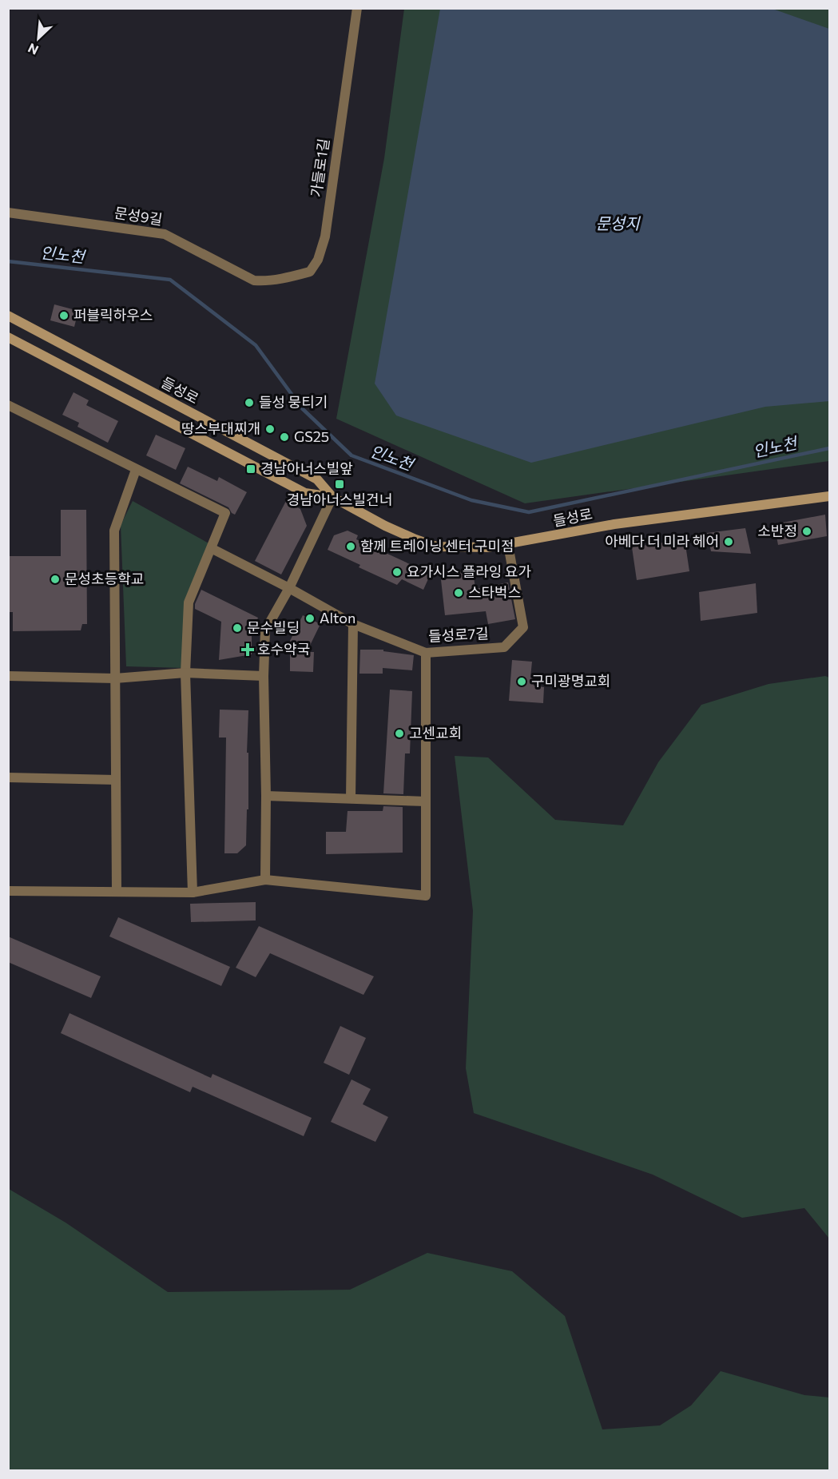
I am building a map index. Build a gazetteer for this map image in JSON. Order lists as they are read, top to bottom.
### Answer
{
  "streets": {
    "street": [
      "가들로1길",
      "문성9길",
      "들성로",
      "들성로7길"
    ]
  },
  "crossings": [
    ["가들로1길", "문성9길"],
    ["들성로", "들성로7길"]
  ],
  "water": ["문성지", "인노천"],
  "places": {
    "other": [
      "퍼블릭하우스",
      "들성 뭉티기",
      "땅스부대찌개",
      "GS25",
      "소반정",
      "아베다 더 미라 헤어",
      "함께 트레이닝 센터 구미점",
      "요가시스 플라잉 요가",
      "문성초등학교",
      "스타벅스",
      "Alton",
      "문수빌딩",
      "구미광명교회",
      "고센교회"
    ],
    "transit": ["경남아너스빌앞", "경남아너스빌건너"],
    "health": ["호수약국"]
  },
  "north": "bottom left"
}
